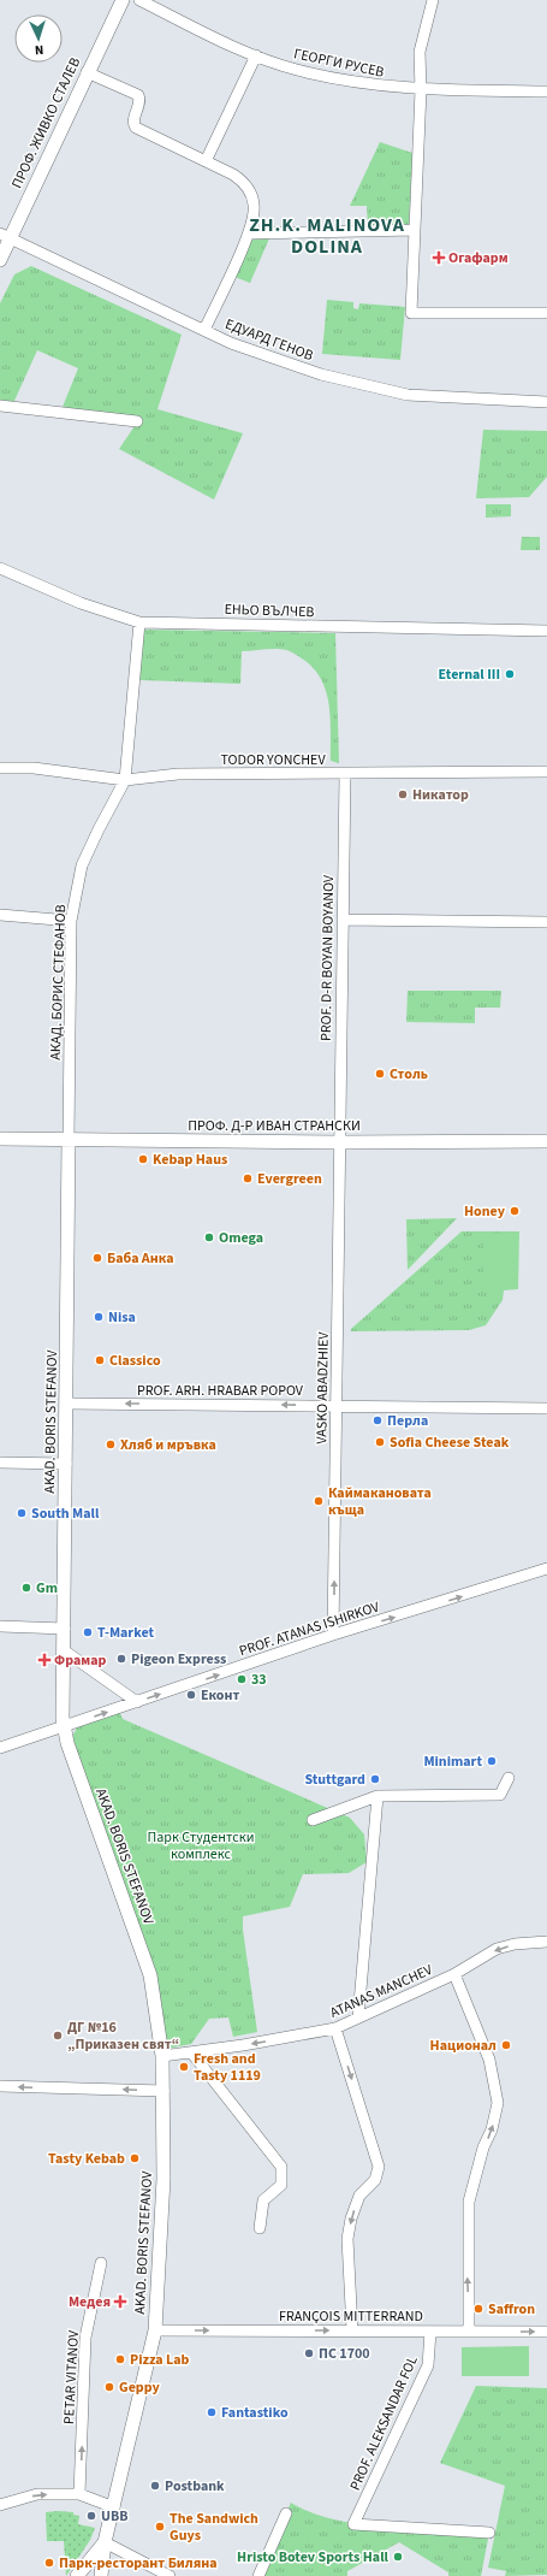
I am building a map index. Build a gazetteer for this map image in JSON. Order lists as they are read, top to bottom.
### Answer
{
  "streets": {
    "street": [
      "ГЕОРГИ РУСЕВ",
      "ПРОФ. ЖИВКО СТАЛЕВ",
      "ЕДУАРД ГЕНОВ",
      "ЕНЬО ВЪЛЧЕВ",
      "TODOR YONCHEV",
      "PROF. D-R BOYAN BOYANOV",
      "АКАД. БОРИС СТЕФАНОВ",
      "ПРОФ. Д-Р ИВАН СТРАНСКИ",
      "VASKO ABADZHIEV",
      "PROF. ARH. HRABAR POPOV",
      "AKAD. BORIS STEFANOV",
      "PROF. ATANAS ISHIRKOV",
      "ATANAS MANCHEV",
      "FRANÇOIS MITTERRAND",
      "PETAR VITANOV",
      "PROF. ALEKSANDAR FOL"
    ]
  },
  "crossings": [
    ["ПРОФ. ЖИВКО СТАЛЕВ", "ЕДУАРД ГЕНОВ"],
    ["ЕНЬО ВЪЛЧЕВ", "АКАД. БОРИС СТЕФАНОВ"],
    ["TODOR YONCHEV", "PROF. D-R BOYAN BOYANOV"],
    ["TODOR YONCHEV", "АКАД. БОРИС СТЕФАНОВ"],
    ["PROF. D-R BOYAN BOYANOV", "ПРОФ. Д-Р ИВАН СТРАНСКИ"],
    ["PROF. D-R BOYAN BOYANOV", "VASKO ABADZHIEV"],
    ["АКАД. БОРИС СТЕФАНОВ", "ПРОФ. Д-Р ИВАН СТРАНСКИ"],
    ["АКАД. БОРИС СТЕФАНОВ", "AKAD. BORIS STEFANOV"],
    ["ПРОФ. Д-Р ИВАН СТРАНСКИ", "VASKO ABADZHIEV"],
    ["ПРОФ. Д-Р ИВАН СТРАНСКИ", "AKAD. BORIS STEFANOV"],
    ["VASKO ABADZHIEV", "PROF. ARH. HRABAR POPOV"],
    ["VASKO ABADZHIEV", "PROF. ATANAS ISHIRKOV"],
    ["PROF. ARH. HRABAR POPOV", "AKAD. BORIS STEFANOV"],
    ["AKAD. BORIS STEFANOV", "PROF. ATANAS ISHIRKOV"],
    ["AKAD. BORIS STEFANOV", "ATANAS MANCHEV"],
    ["AKAD. BORIS STEFANOV", "FRANÇOIS MITTERRAND"],
    ["FRANÇOIS MITTERRAND", "PROF. ALEKSANDAR FOL"]
  ],
  "one_way": [
    "VASKO ABADZHIEV",
    "PROF. ARH. HRABAR POPOV",
    "PROF. ATANAS ISHIRKOV",
    "ATANAS MANCHEV",
    "FRANÇOIS MITTERRAND",
    "PETAR VITANOV"
  ],
  "districts": ["ZH.K. MALINOVA DOLINA"],
  "parks": ["Парк Студентски комплекс"],
  "places": {
    "health": ["Огафарм", "Фрамар", "Медея"],
    "other": [
      "Eternal III",
      "Никатор",
      "Столь",
      "Kebap Haus",
      "Evergreen",
      "Honey",
      "Omega",
      "Баба Анка",
      "Nisa",
      "Classico",
      "Перла",
      "Sofia Cheese Steak",
      "Хляб и мръвка",
      "Каймакановата къща",
      "South Mall",
      "Gm",
      "T-Market",
      "Pigeon Express",
      "33",
      "Еконт",
      "Minimart",
      "Stuttgard",
      "ДГ №16 „Приказен свят“",
      "Национал",
      "Fresh and Tasty 1119",
      "Tasty Kebab",
      "Saffron",
      "ПС 1700",
      "Pizza Lab",
      "Geppy",
      "Fantastiko",
      "Postbank",
      "UBB",
      "The Sandwich Guys",
      "Hristo Botev Sports Hall",
      "Парк-ресторант Биляна"
    ]
  },
  "north": "bottom"
}
